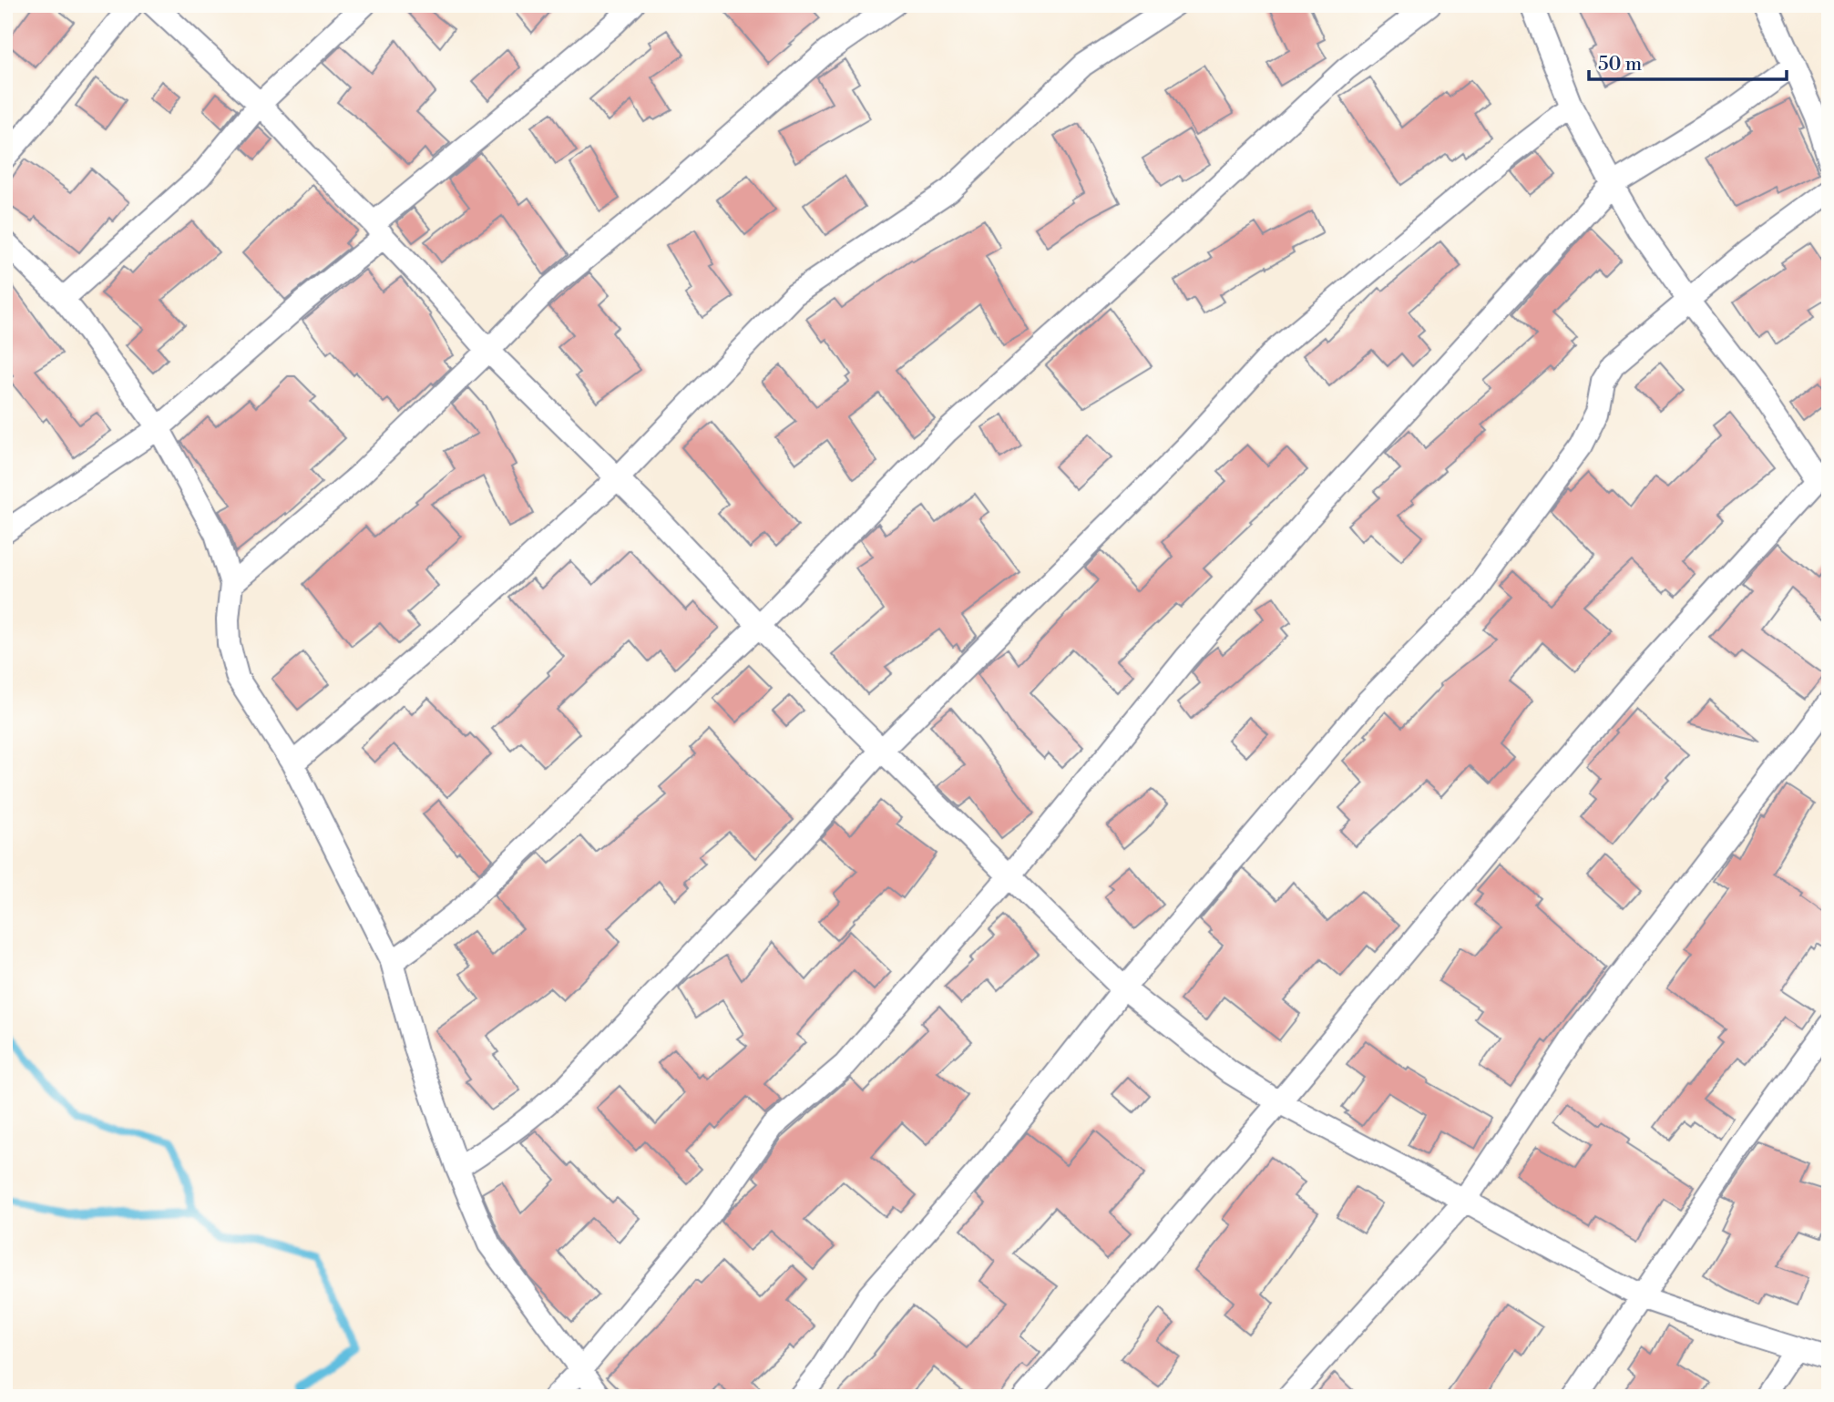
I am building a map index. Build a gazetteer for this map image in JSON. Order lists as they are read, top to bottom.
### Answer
{
  "scale_bar": "50 m"
}
